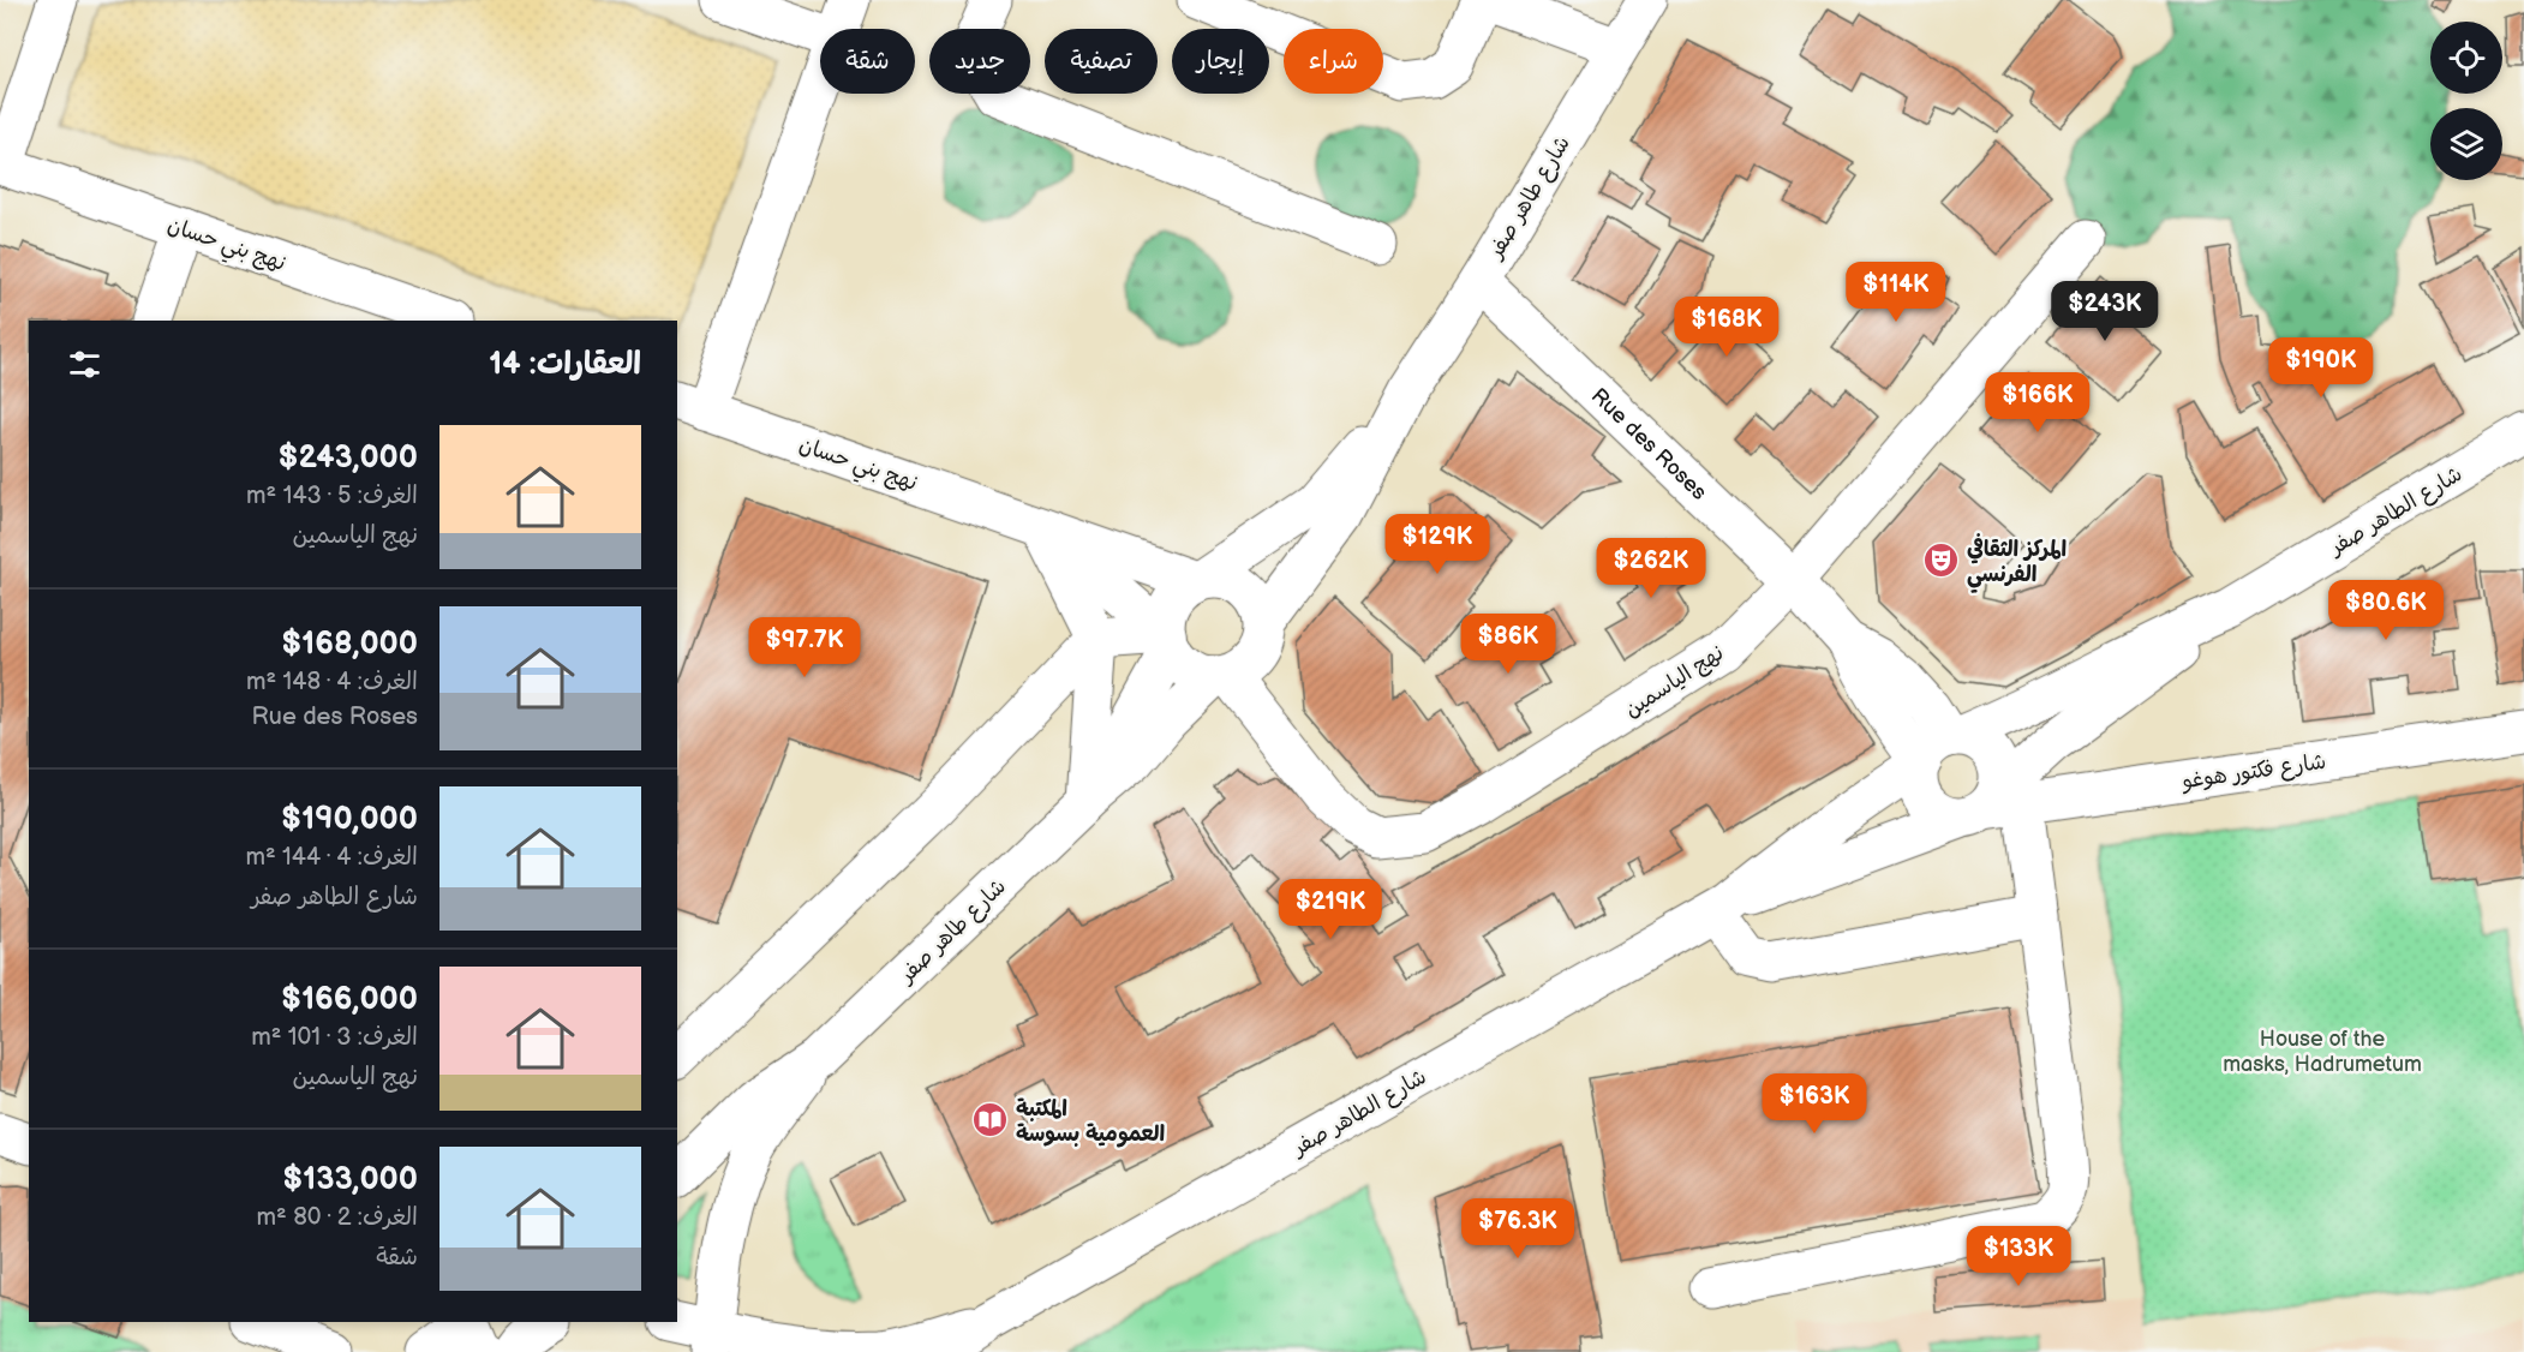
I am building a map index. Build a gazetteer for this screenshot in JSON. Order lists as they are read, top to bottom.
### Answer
{
  "streets": {
    "main road": [
      "شارع طاهر صفر",
      "نهج بني حسان",
      "Rue des Roses",
      "شارع الطاهر صفر",
      "نهج الياسمين",
      "شارع فكتور هوغو"
    ]
  },
  "crossings": [
    ["شارع طاهر صفر", "نهج بني حسان"],
    ["شارع طاهر صفر", "Rue des Roses"],
    ["شارع طاهر صفر", "شارع الطاهر صفر"],
    ["شارع طاهر صفر", "نهج الياسمين"],
    ["نهج بني حسان", "نهج الياسمين"],
    ["Rue des Roses", "شارع الطاهر صفر"],
    ["Rue des Roses", "نهج الياسمين"],
    ["Rue des Roses", "شارع فكتور هوغو"],
    ["شارع الطاهر صفر", "شارع فكتور هوغو"]
  ],
  "parks": ["House of the masks, Hadrumetum"],
  "places": {
    "theatre": ["المركز الثقافي الفرنسي"],
    "library": ["المكتبة العمومية بسوسة"]
  },
  "page": {
    "chip": [
      "شراء",
      "إيجار",
      "تصفية",
      "جديد",
      "شقة"
    ],
    "price": [
      "$114K",
      "$243K",
      "$168K",
      "$190K",
      "$166K",
      "$129K",
      "$262K",
      "$80.6K",
      "$86K",
      "$97.7K",
      "$219K",
      "$163K",
      "$76.3K",
      "$133K"
    ],
    "heading": "العقارات: 14",
    "list": [
      {
        "name": "$243,000",
        "note": "الغرف: 5 · 143 m² · نهج الياسمين"
      },
      {
        "name": "$168,000",
        "note": "الغرف: 4 · 148 m² · Rue des Roses"
      },
      {
        "name": "$190,000",
        "note": "الغرف: 4 · 144 m² · شارع الطاهر صفر"
      },
      {
        "name": "$166,000",
        "note": "الغرف: 3 · 101 m² · نهج الياسمين"
      },
      {
        "name": "$133,000",
        "note": "الغرف: 2 · 80 m² · شقة"
      }
    ]
  }
}
